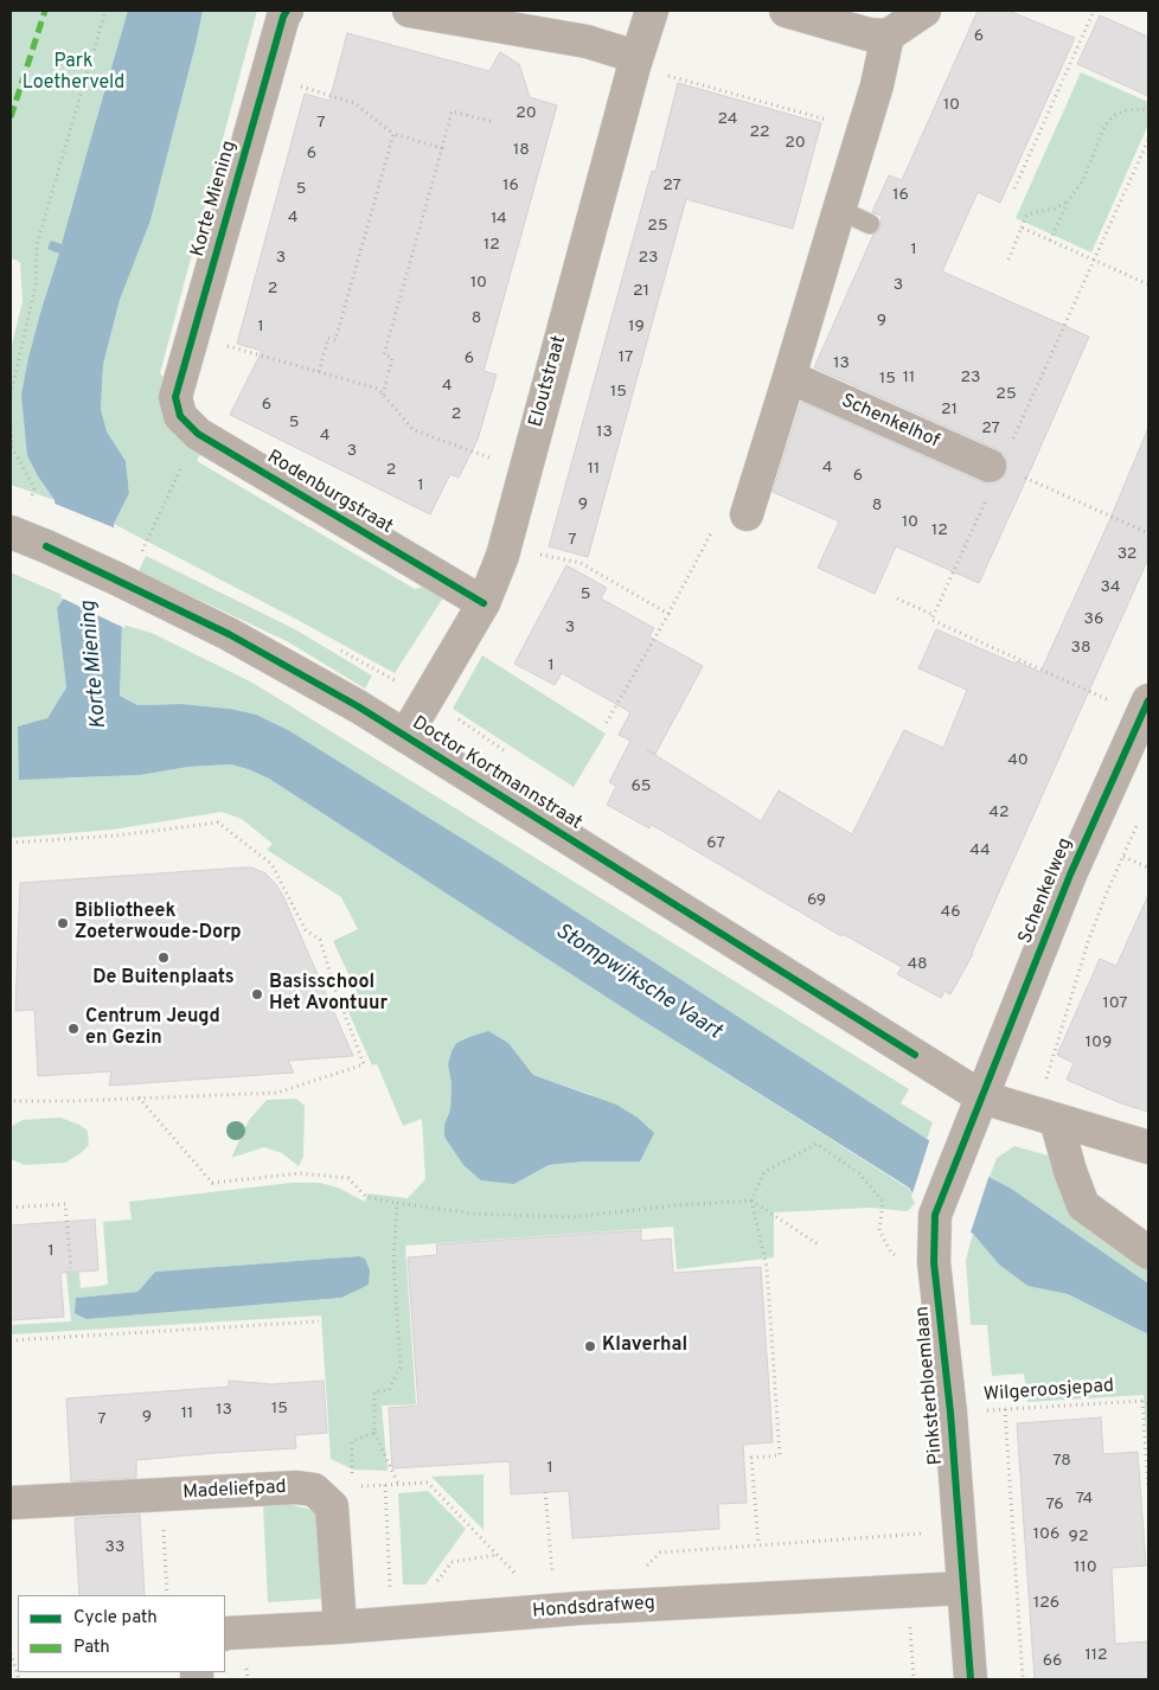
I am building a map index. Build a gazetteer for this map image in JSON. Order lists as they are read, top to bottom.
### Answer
{
  "streets": {
    "street": [
      "Korte Miening",
      "Eloutstraat",
      "Schenkelhof",
      "Rodenburgstraat",
      "Doctor Kortmannstraat",
      "Schenkelweg",
      "Pinksterbloemlaan",
      "Madeliefpad",
      "Hondsdrafweg"
    ],
    "path": ["Wilgeroosjepad"]
  },
  "crossings": [
    ["Korte Miening", "Rodenburgstraat"],
    ["Eloutstraat", "Rodenburgstraat"],
    ["Eloutstraat", "Doctor Kortmannstraat"],
    ["Doctor Kortmannstraat", "Schenkelweg"],
    ["Doctor Kortmannstraat", "Pinksterbloemlaan"],
    ["Schenkelweg", "Pinksterbloemlaan"],
    ["Pinksterbloemlaan", "Wilgeroosjepad"],
    ["Pinksterbloemlaan", "Hondsdrafweg"]
  ],
  "water": ["Korte Miening", "Stompwijksche Vaart"],
  "parks": ["Park Loetherveld"],
  "places": [
    "Bibliotheek Zoeterwoude-Dorp",
    "De Buitenplaats",
    "Basisschool Het Avontuur",
    "Centrum Jeugd en Gezin",
    "Klaverhal"
  ],
  "house_numbers": [
    "6",
    "10",
    "20",
    "24",
    "7",
    "22",
    "20",
    "18",
    "6",
    "16",
    "27",
    "5",
    "16",
    "4",
    "14",
    "25",
    "12",
    "1",
    "3",
    "23",
    "10",
    "3",
    "2",
    "21",
    "8",
    "9",
    "1",
    "19",
    "17",
    "6",
    "13",
    "11",
    "23",
    "15",
    "4",
    "15",
    "25",
    "6",
    "21",
    "2",
    "5",
    "27",
    "13",
    "4",
    "3",
    "4",
    "11",
    "2",
    "6",
    "1",
    "9",
    "8",
    "10",
    "12",
    "7",
    "32",
    "34",
    "5",
    "36",
    "3",
    "38",
    "1",
    "40",
    "65",
    "42",
    "67",
    "44",
    "69",
    "46",
    "48",
    "107",
    "109",
    "1",
    "15",
    "13",
    "11",
    "9",
    "7",
    "78",
    "1",
    "74",
    "76",
    "106",
    "92",
    "33",
    "110",
    "126",
    "112",
    "66"
  ],
  "legend": ["Cycle path", "Path"]
}
